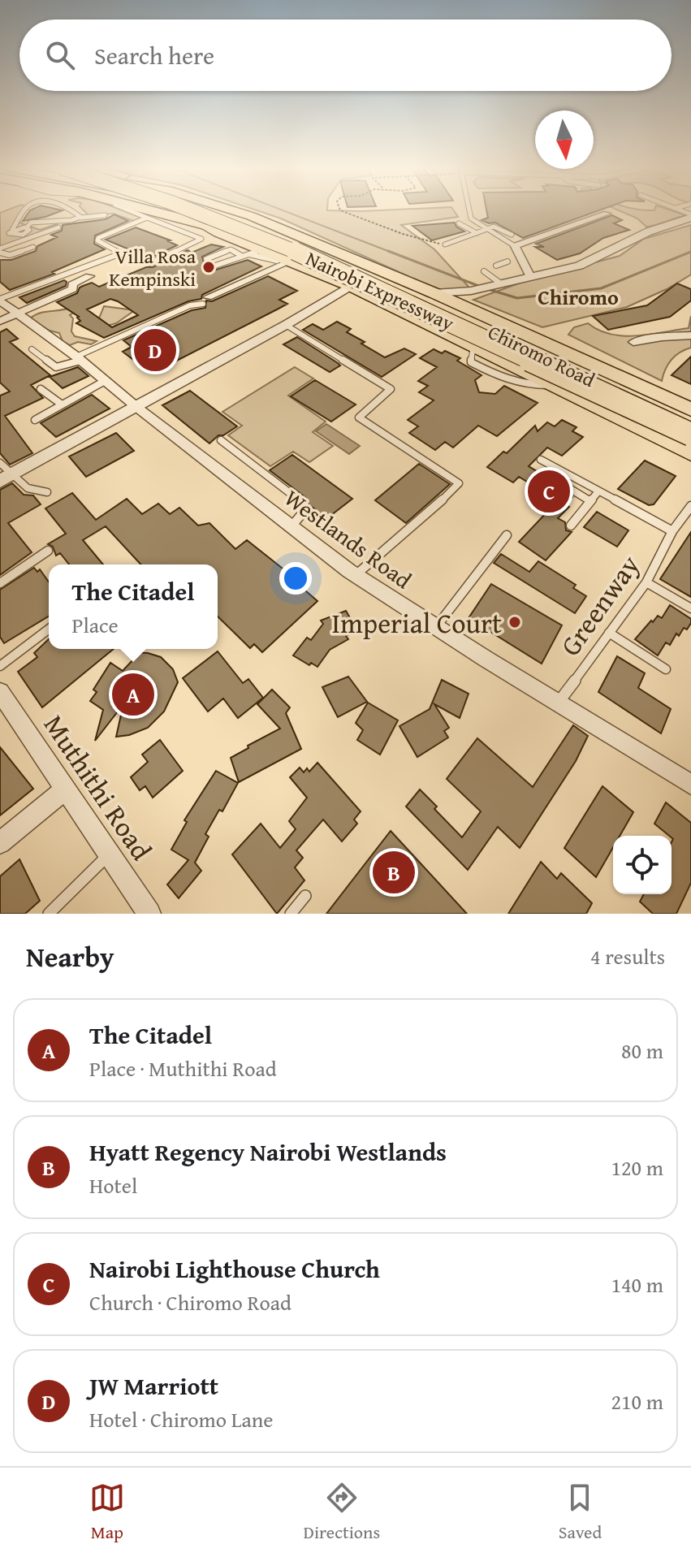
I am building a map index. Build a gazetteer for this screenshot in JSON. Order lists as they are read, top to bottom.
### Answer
{
  "streets": {
    "highway": ["Nairobi Expressway", "Chiromo Road"],
    "street": ["Westlands Road", "Muthithi Road"],
    "lane": ["Greenway"]
  },
  "crossings": [
    ["Westlands Road", "Greenway"]
  ],
  "districts": ["Chiromo"],
  "places": ["Villa Rosa Kempinski", "Imperial Court"],
  "north": "bottom",
  "page": {
    "search": "Search here",
    "pins": [
      "D",
      "C",
      "A",
      "B"
    ],
    "popup": ["The Citadel", "Place"],
    "heading": ["Nearby", "4 results"],
    "list": [
      {
        "mark": "A",
        "name": "The Citadel",
        "note": "Place · Muthithi Road",
        "value": "80 m"
      },
      {
        "mark": "B",
        "name": "Hyatt Regency Nairobi Westlands",
        "note": "Hotel",
        "value": "120 m"
      },
      {
        "mark": "C",
        "name": "Nairobi Lighthouse Church",
        "note": "Church · Chiromo Road",
        "value": "140 m"
      },
      {
        "mark": "D",
        "name": "JW Marriott",
        "note": "Hotel · Chiromo Lane",
        "value": "210 m"
      }
    ],
    "nav": ["Map", "Directions", "Saved"]
  }
}
